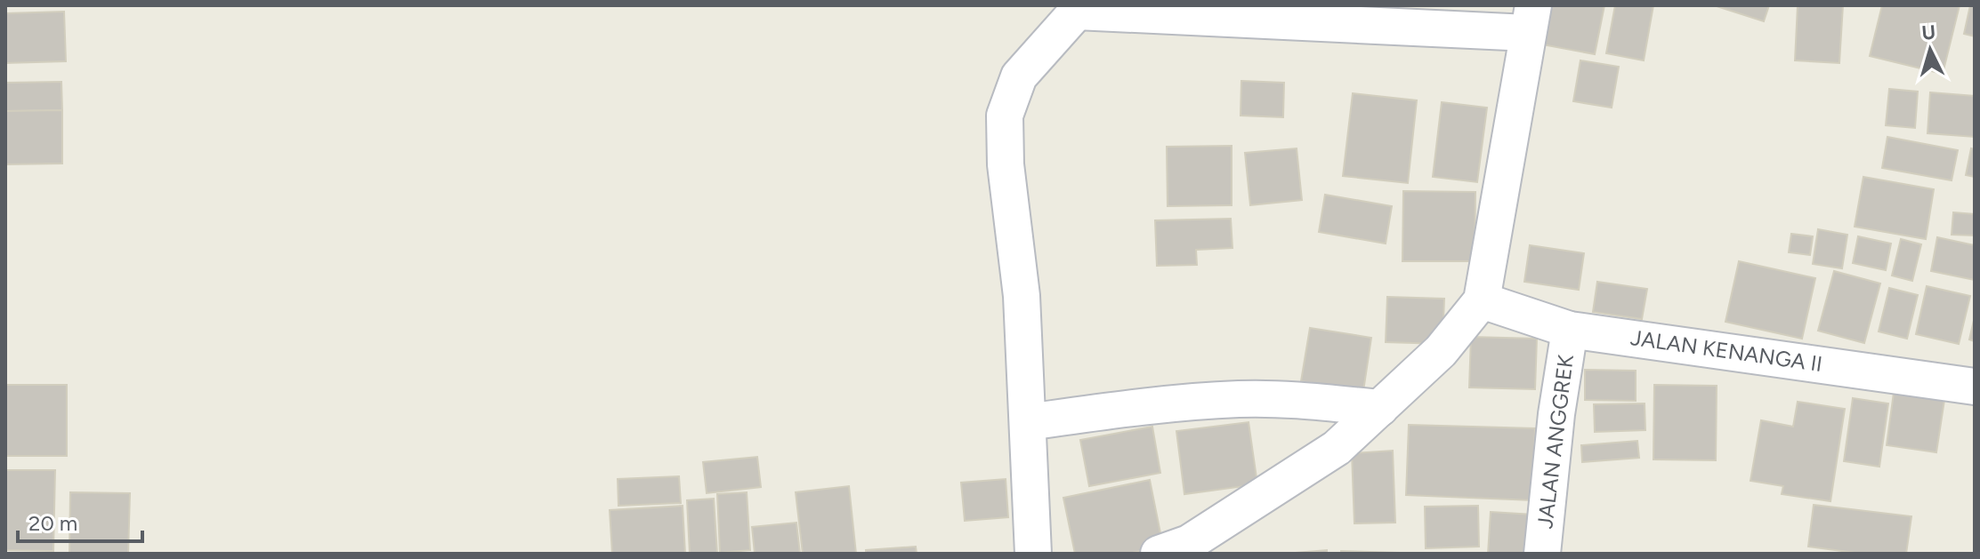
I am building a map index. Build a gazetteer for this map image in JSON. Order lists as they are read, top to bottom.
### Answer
{
  "streets": {
    "street": ["JALAN KENANGA II", "JALAN ANGGREK"]
  },
  "crossings": [
    ["JALAN KENANGA II", "JALAN ANGGREK"]
  ],
  "scale_bar": "20 m",
  "north": "top"
}
